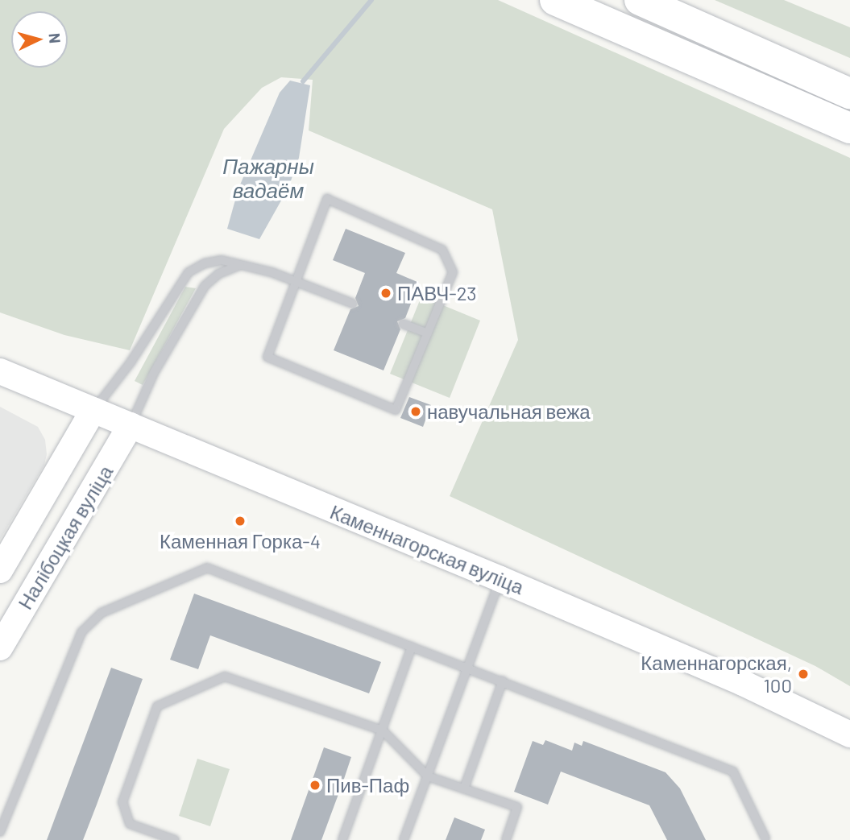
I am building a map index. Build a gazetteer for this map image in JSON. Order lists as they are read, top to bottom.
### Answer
{
  "streets": {
    "main road": ["Налібоцкая вуліца", "Каменнагорская вуліца"]
  },
  "crossings": [
    ["Налібоцкая вуліца", "Каменнагорская вуліца"]
  ],
  "water": ["Пажарны вадаём"],
  "places": [
    "ПАВЧ-23",
    "навучальная вежа",
    "Каменная Горка-4",
    "Каменнагорская, 100",
    "Пив-Паф"
  ],
  "north": "right"
}
